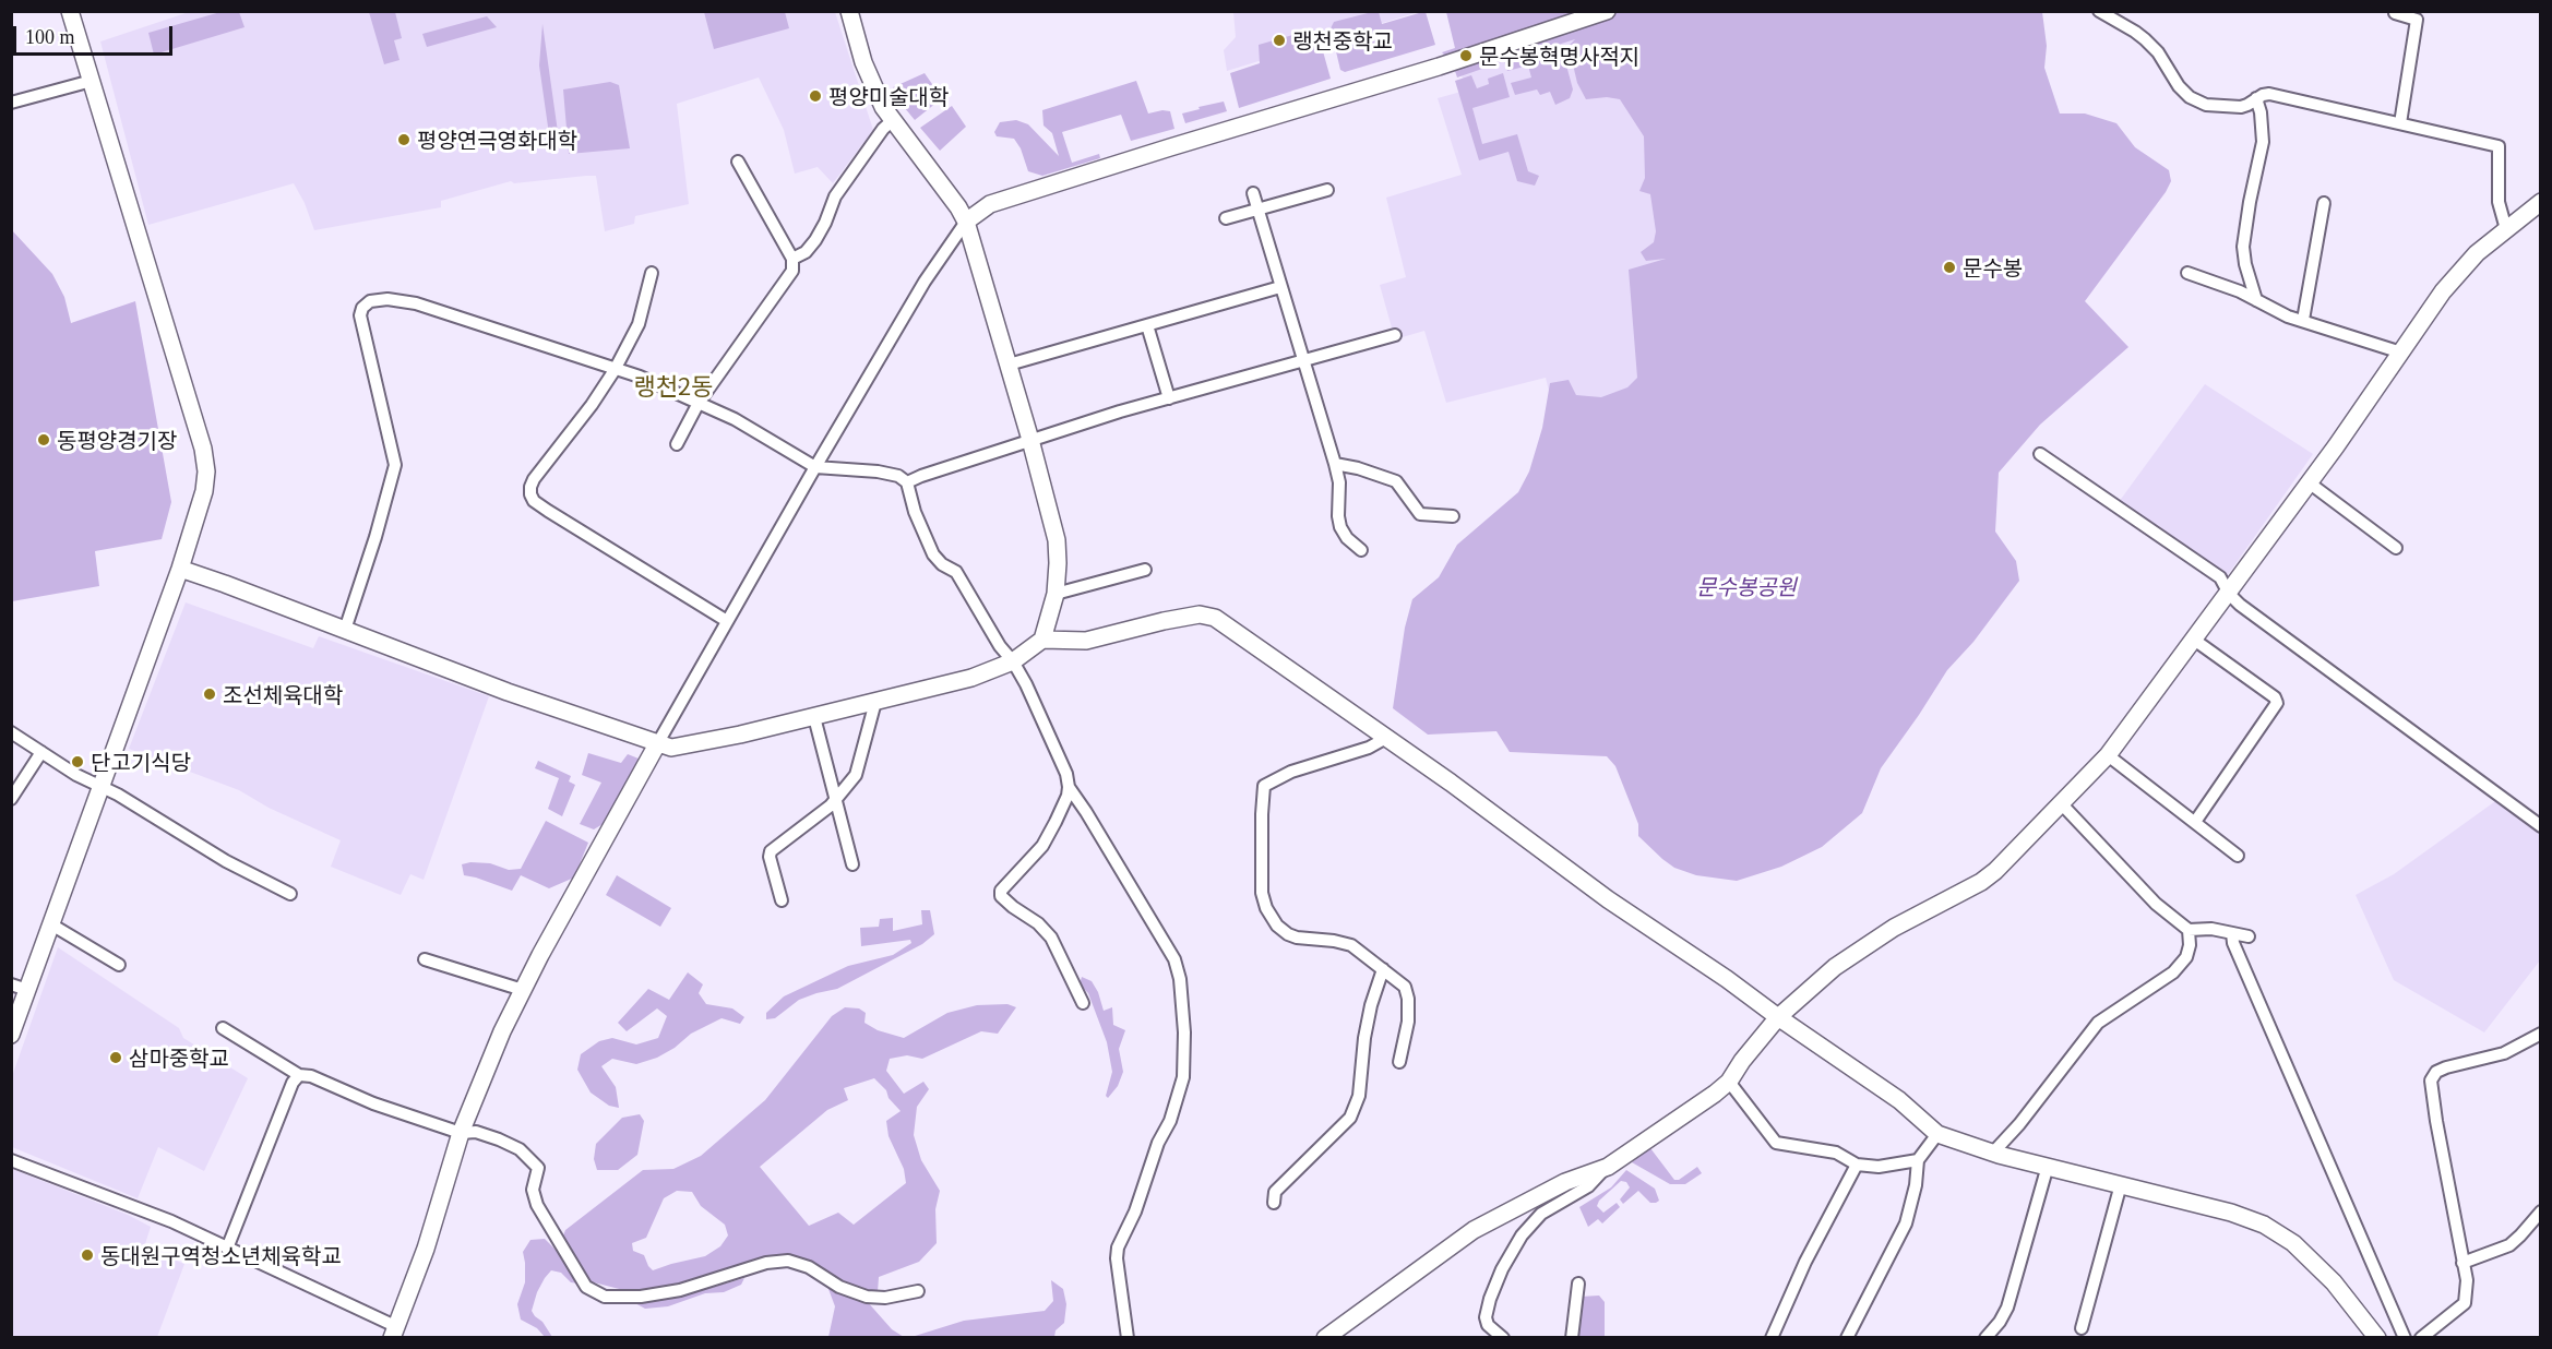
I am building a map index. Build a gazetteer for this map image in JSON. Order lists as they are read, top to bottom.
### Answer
{
  "districts": ["랭천2동"],
  "parks": ["문수봉공원"],
  "places": [
    "랭천중학교",
    "문수봉혁명사적지",
    "평양미술대학",
    "평양연극영화대학",
    "문수봉",
    "동평양경기장",
    "조선체육대학",
    "단고기식당",
    "삼마중학교",
    "동대원구역청소년체육학교"
  ],
  "scale_bar": "100 m"
}
